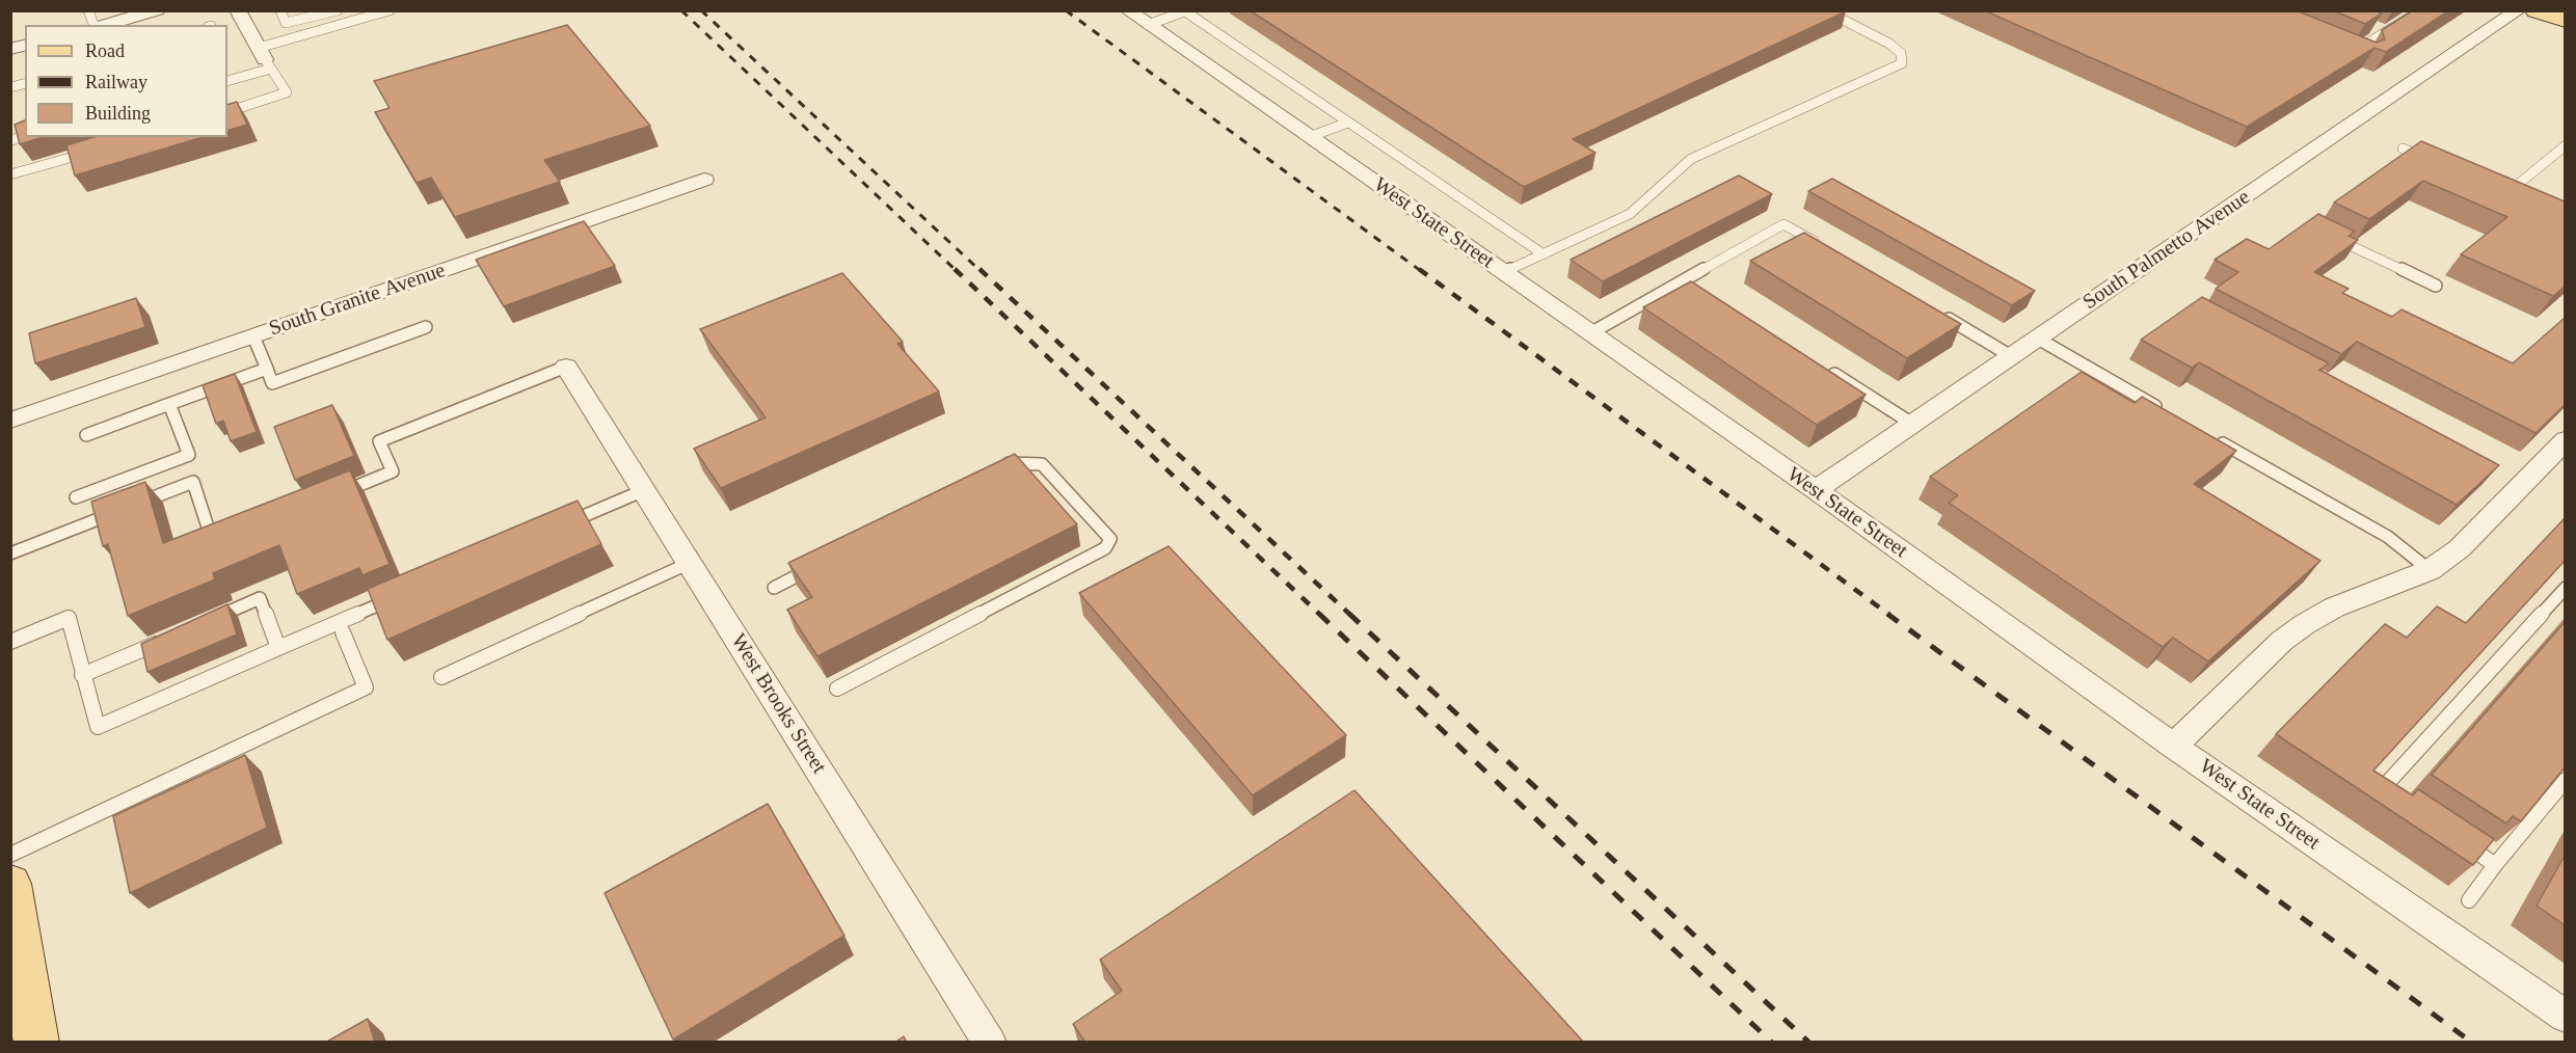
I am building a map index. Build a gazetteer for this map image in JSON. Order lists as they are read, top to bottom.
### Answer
{
  "streets": {
    "street": [
      "West State Street",
      "South Palmetto Avenue",
      "South Granite Avenue",
      "West Brooks Street"
    ]
  },
  "crossings": [
    ["West State Street", "South Palmetto Avenue"]
  ],
  "legend": ["Road", "Railway", "Building"]
}
